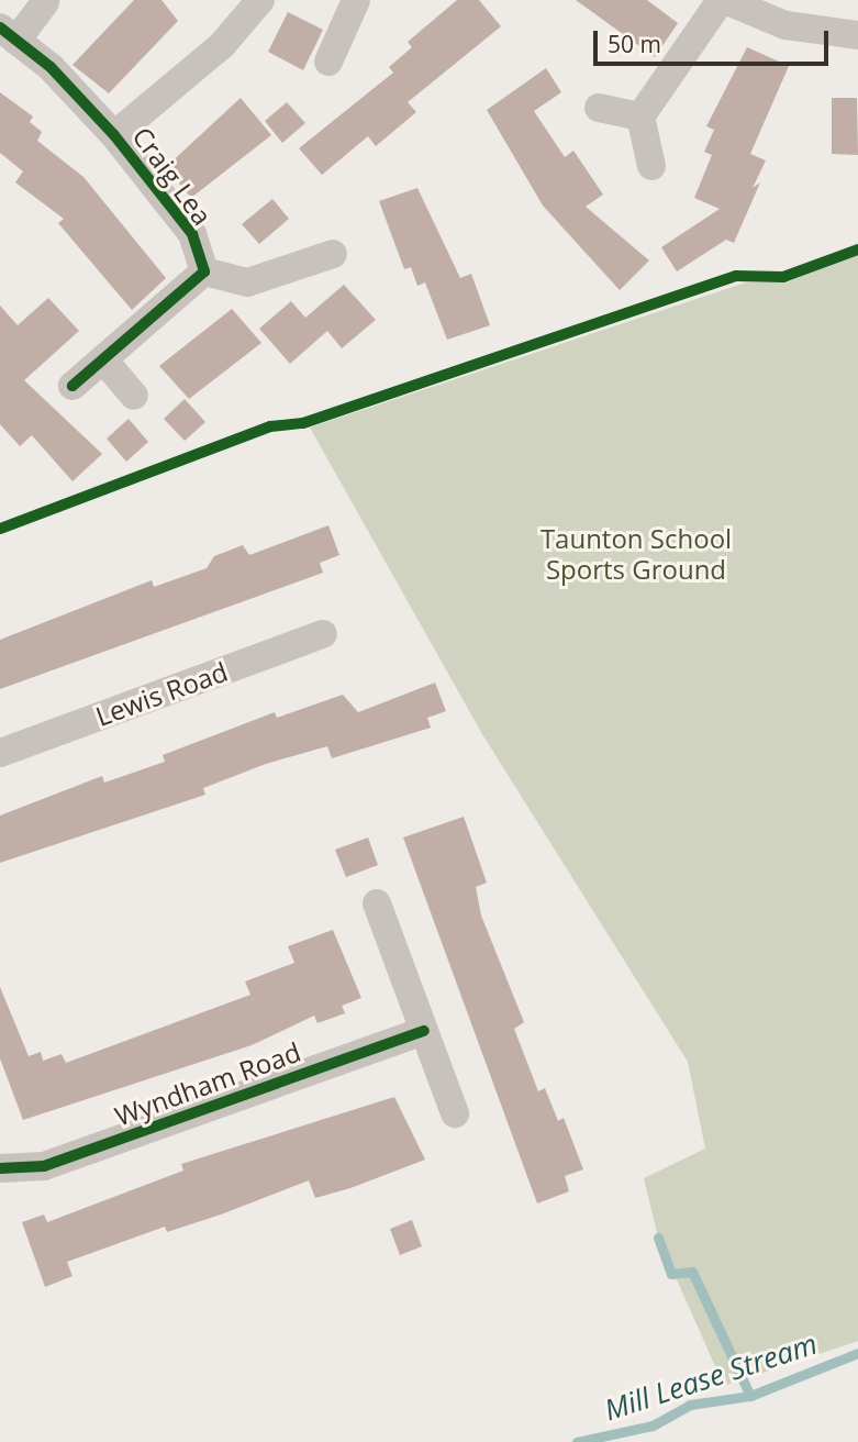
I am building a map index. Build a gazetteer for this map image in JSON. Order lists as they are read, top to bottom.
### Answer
{
  "streets": {
    "street": ["Craig Lea", "Lewis Road", "Wyndham Road"]
  },
  "water": ["Mill Lease Stream"],
  "parks": ["Taunton School Sports Ground"],
  "scale_bar": "50 m"
}
